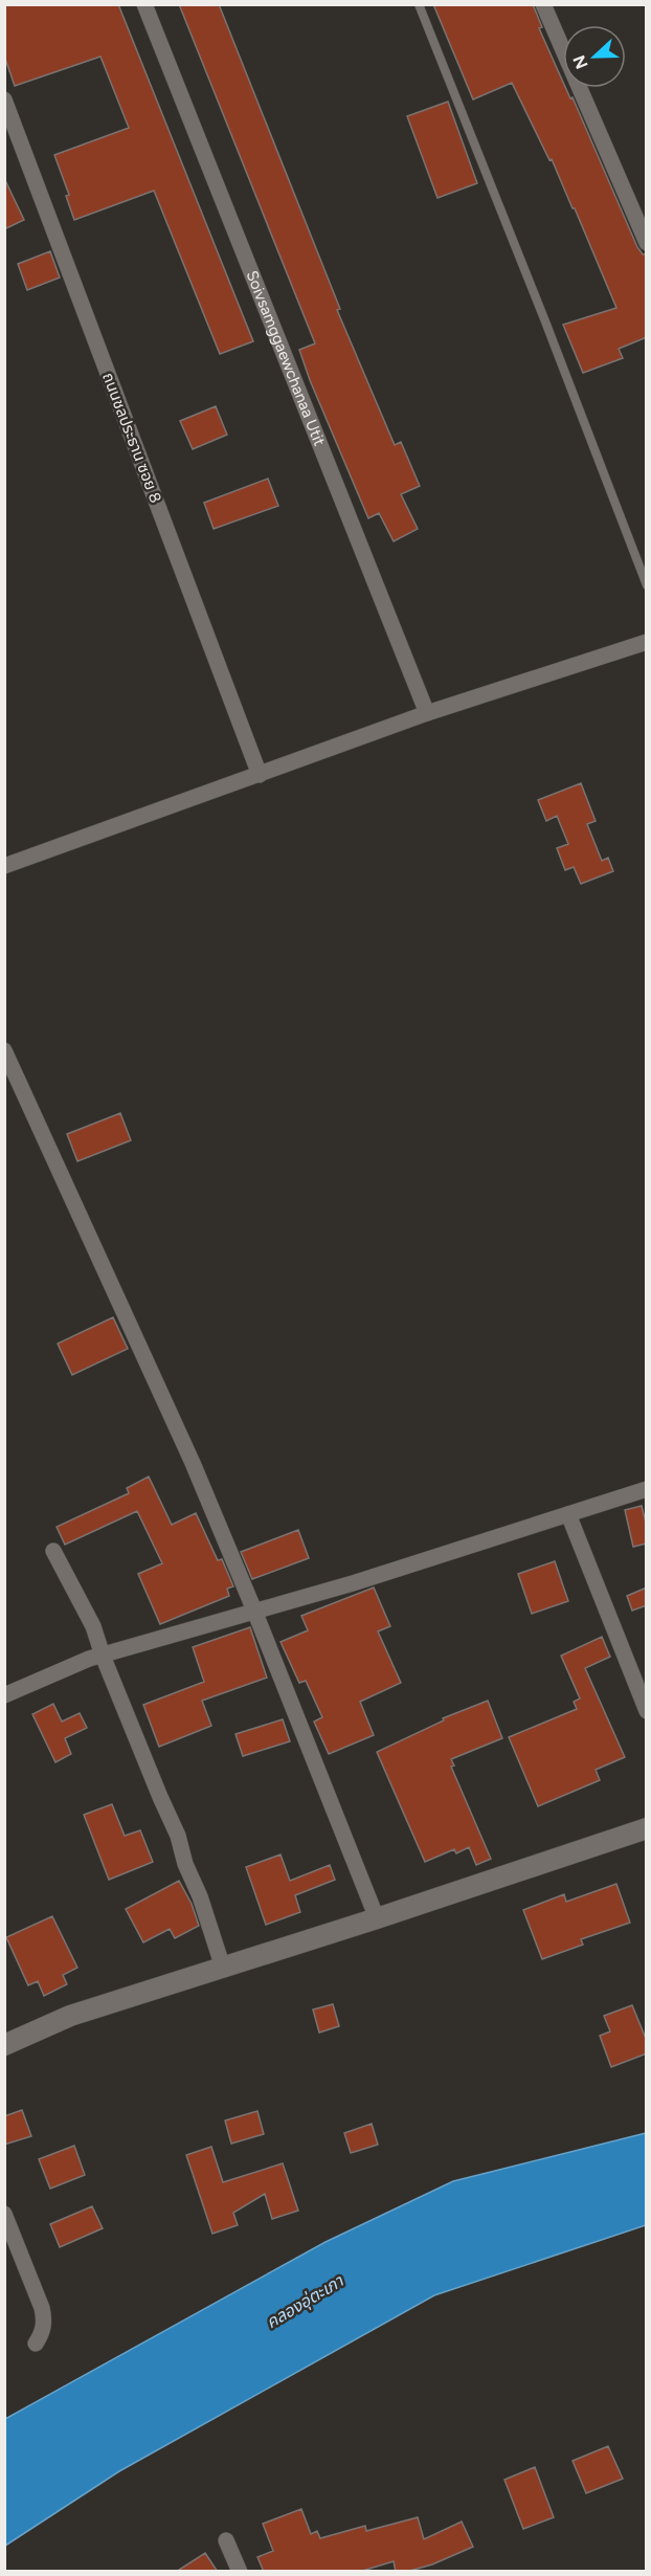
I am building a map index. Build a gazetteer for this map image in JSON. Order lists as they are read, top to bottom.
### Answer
{
  "streets": {
    "street": ["Soivsamggaewchanaa Utit", "ถนนชลประธาน ซอย 8"]
  },
  "water": ["คลองอุ่ตะเภา"],
  "north": "left"
}
